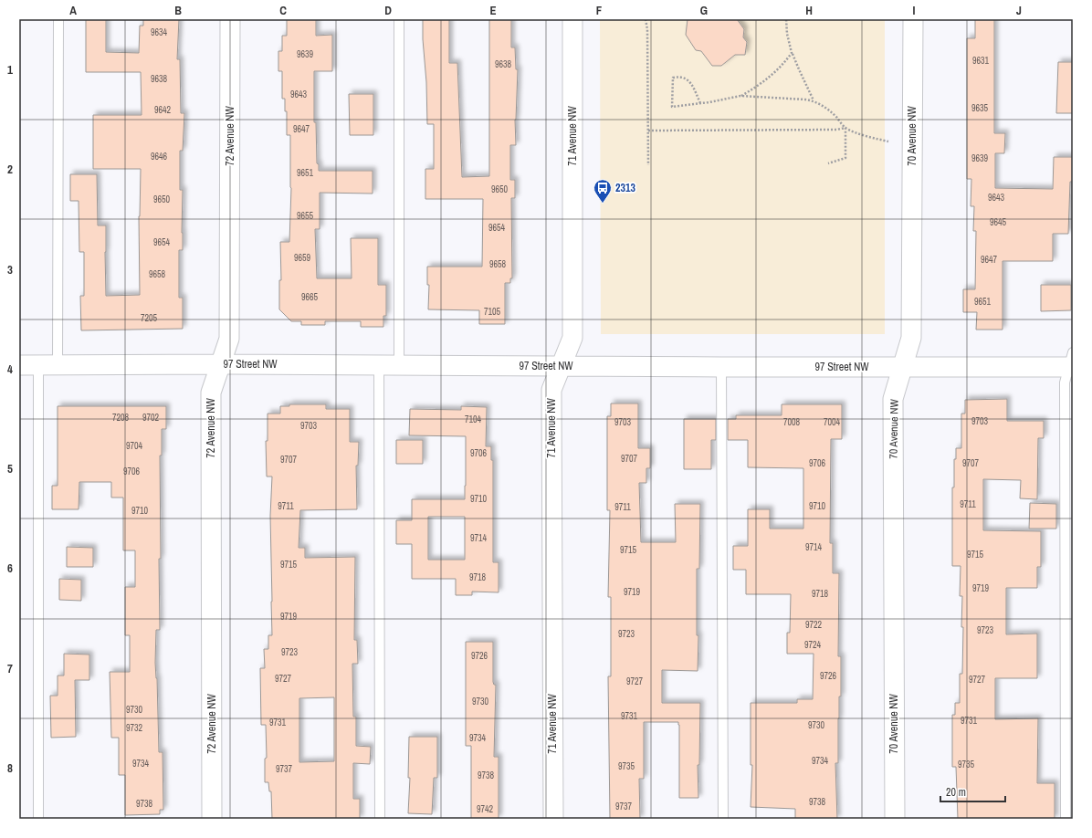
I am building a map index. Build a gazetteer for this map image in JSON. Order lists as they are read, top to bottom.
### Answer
{
  "streets": {
    "street": [
      "72 Avenue NW",
      "71 Avenue NW",
      "70 Avenue NW",
      "97 Street NW"
    ]
  },
  "crossings": [
    ["72 Avenue NW", "97 Street NW"],
    ["71 Avenue NW", "97 Street NW"],
    ["70 Avenue NW", "97 Street NW"]
  ],
  "places": {
    "bus stop": ["2313"]
  },
  "house_numbers": [
    "9634",
    "9639",
    "9631",
    "9638",
    "9638",
    "9643",
    "9635",
    "9642",
    "9647",
    "9646",
    "9639",
    "9651",
    "9650",
    "9643",
    "9650",
    "9655",
    "9645",
    "9654",
    "9654",
    "9659",
    "9647",
    "9658",
    "9658",
    "9665",
    "9651",
    "7105",
    "7205",
    "7208",
    "9702",
    "7104",
    "9703",
    "9703",
    "7008",
    "7004",
    "9703",
    "9704",
    "9706",
    "9707",
    "9707",
    "9706",
    "9707",
    "9706",
    "9710",
    "9711",
    "9711",
    "9710",
    "9711",
    "9710",
    "9714",
    "9714",
    "9715",
    "9715",
    "9715",
    "9718",
    "9719",
    "9719",
    "9718",
    "9719",
    "9722",
    "9723",
    "9723",
    "9724",
    "9723",
    "9726",
    "9726",
    "9727",
    "9727",
    "9727",
    "9730",
    "9730",
    "9731",
    "9731",
    "9731",
    "9730",
    "9732",
    "9734",
    "9734",
    "9734",
    "9735",
    "9735",
    "9737",
    "9738",
    "9738",
    "9738",
    "9737",
    "9742"
  ],
  "scale_bar": "20 m",
  "grid": {
    "columns": [
      "A",
      "B",
      "C",
      "D",
      "E",
      "F",
      "G",
      "H",
      "I",
      "J"
    ],
    "rows": [
      "1",
      "2",
      "3",
      "4",
      "5",
      "6",
      "7",
      "8"
    ]
  }
}
